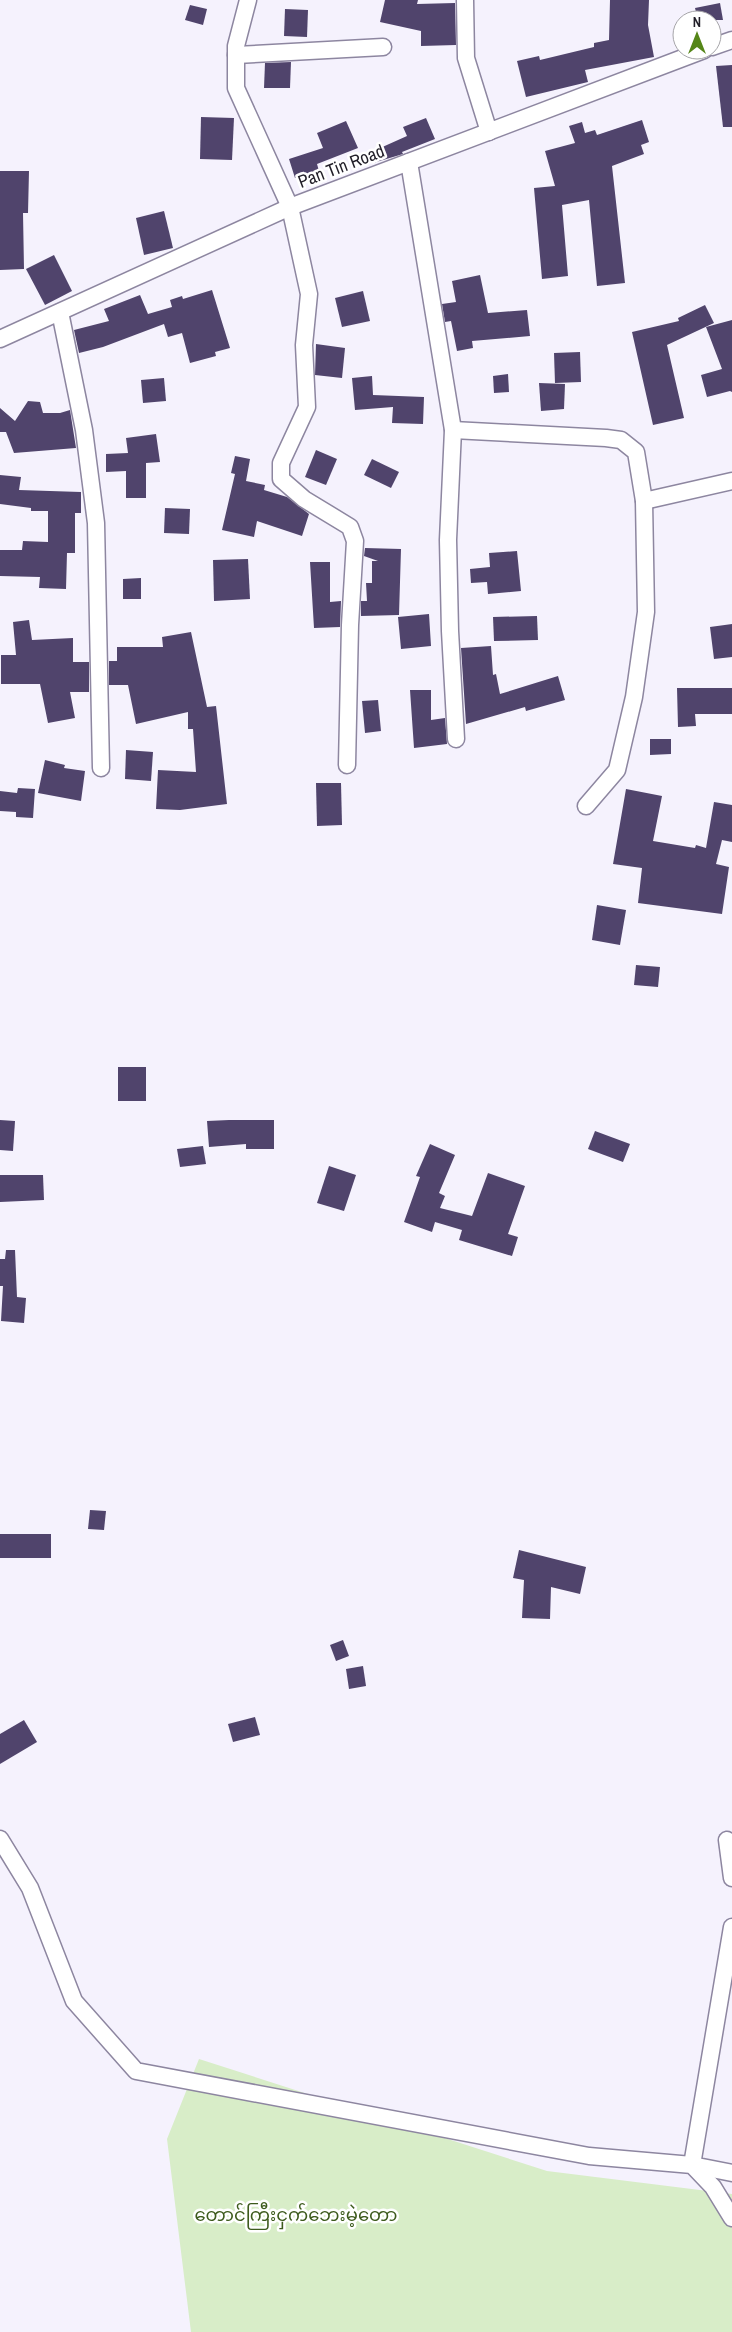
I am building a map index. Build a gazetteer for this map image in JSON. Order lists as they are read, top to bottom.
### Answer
{
  "streets": {
    "street": ["Pan Tin Road"]
  },
  "parks": ["တောင်ကြီးငှက်ဘေးမဲ့တော"],
  "north": "top"
}
